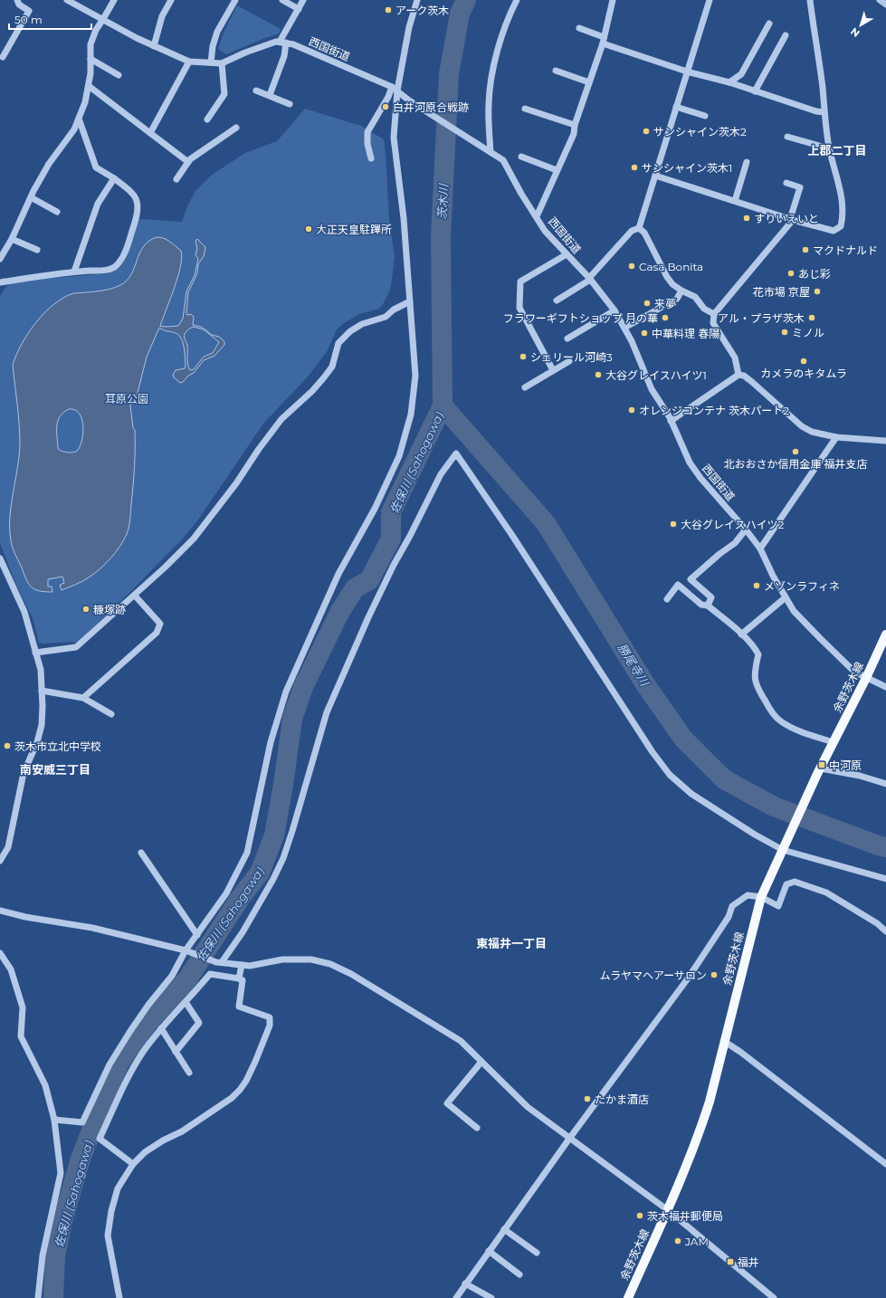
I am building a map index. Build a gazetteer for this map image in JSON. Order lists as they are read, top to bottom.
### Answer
{
  "streets": {
    "main road": ["余野茨木線"],
    "street": ["西国街道"]
  },
  "crossings": [
    ["西国街道", "余野茨木線"]
  ],
  "districts": ["上郡二丁目", "南安威三丁目", "東福井一丁目"],
  "water": ["茨木川", "佐保川 (Sahogawa)", "勝尾寺川"],
  "parks": ["耳原公園"],
  "places": {
    "other": [
      "アーク茨木",
      "白井河原合戦跡",
      "サンシャイン茨木2",
      "サンシャイン茨木1",
      "すりいえいと",
      "大正天皇駐蹕所",
      "マクドナルド",
      "Casa Bonita",
      "あじ彩",
      "花市場 京屋",
      "来夢",
      "フラワーギフトショップ 月の華",
      "アル・プラザ茨木",
      "ミノル",
      "中華料理 春陽",
      "シェリール河崎3",
      "カメラのキタムラ",
      "大谷グレイスハイツ1",
      "オレンジコンテナ 茨木パート2",
      "北おおさか信用金庫 福井支店",
      "大谷グレイスハイツ2",
      "メゾンラフィネ",
      "糠塚跡",
      "茨木市立北中学校",
      "ムラヤマヘアーサロン",
      "たかま酒店",
      "茨木福井郵便局",
      "JAM"
    ],
    "transit": ["中河原", "福井"]
  },
  "scale_bar": "50 m",
  "north": "bottom left"
}
